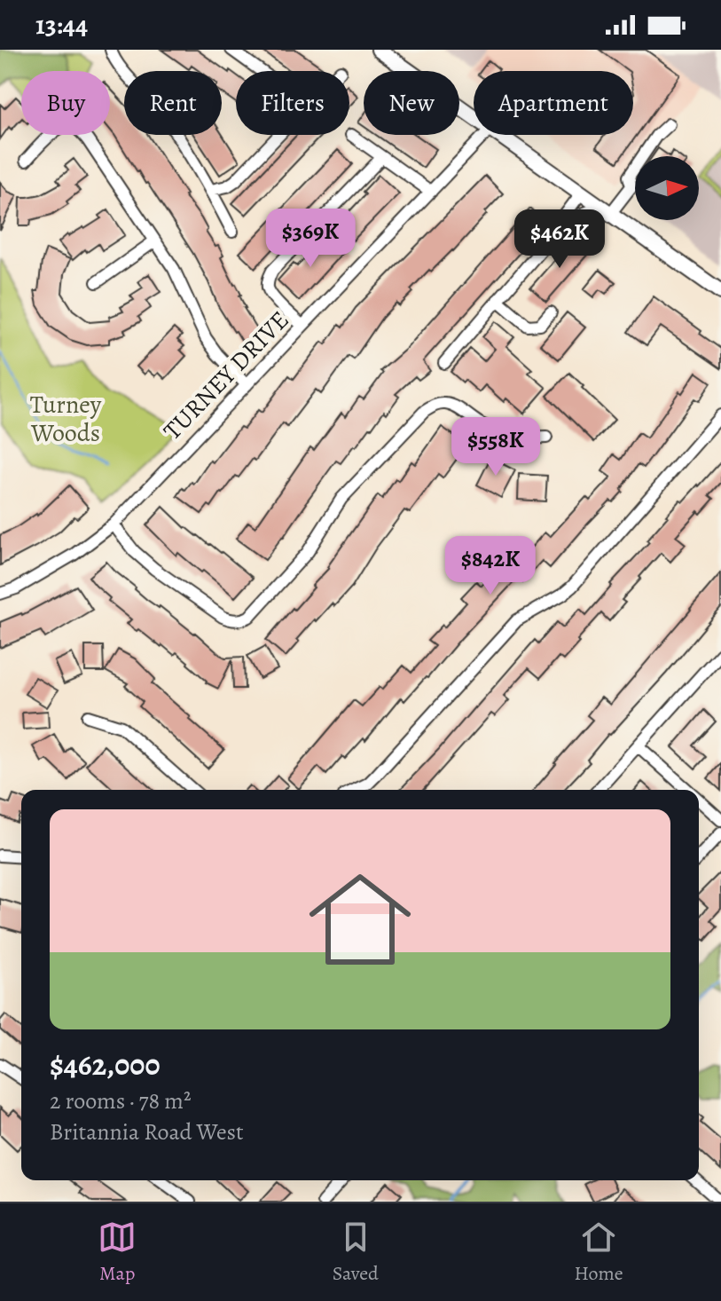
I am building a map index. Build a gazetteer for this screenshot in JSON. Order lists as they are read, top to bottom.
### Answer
{
  "streets": {
    "street": ["TURNEY DRIVE"]
  },
  "parks": ["Turney Woods"],
  "north": "right",
  "page": {
    "status": "13:44",
    "chip": [
      "Buy",
      "Rent",
      "Filters",
      "New",
      "Apartment"
    ],
    "price": [
      "$369K",
      "$462K",
      "$558K",
      "$842K"
    ],
    "list": [
      {
        "name": "$462,000",
        "note": "2 rooms · 78 m² · Britannia Road West"
      }
    ],
    "tabs": ["Map", "Saved", "Home"]
  }
}
